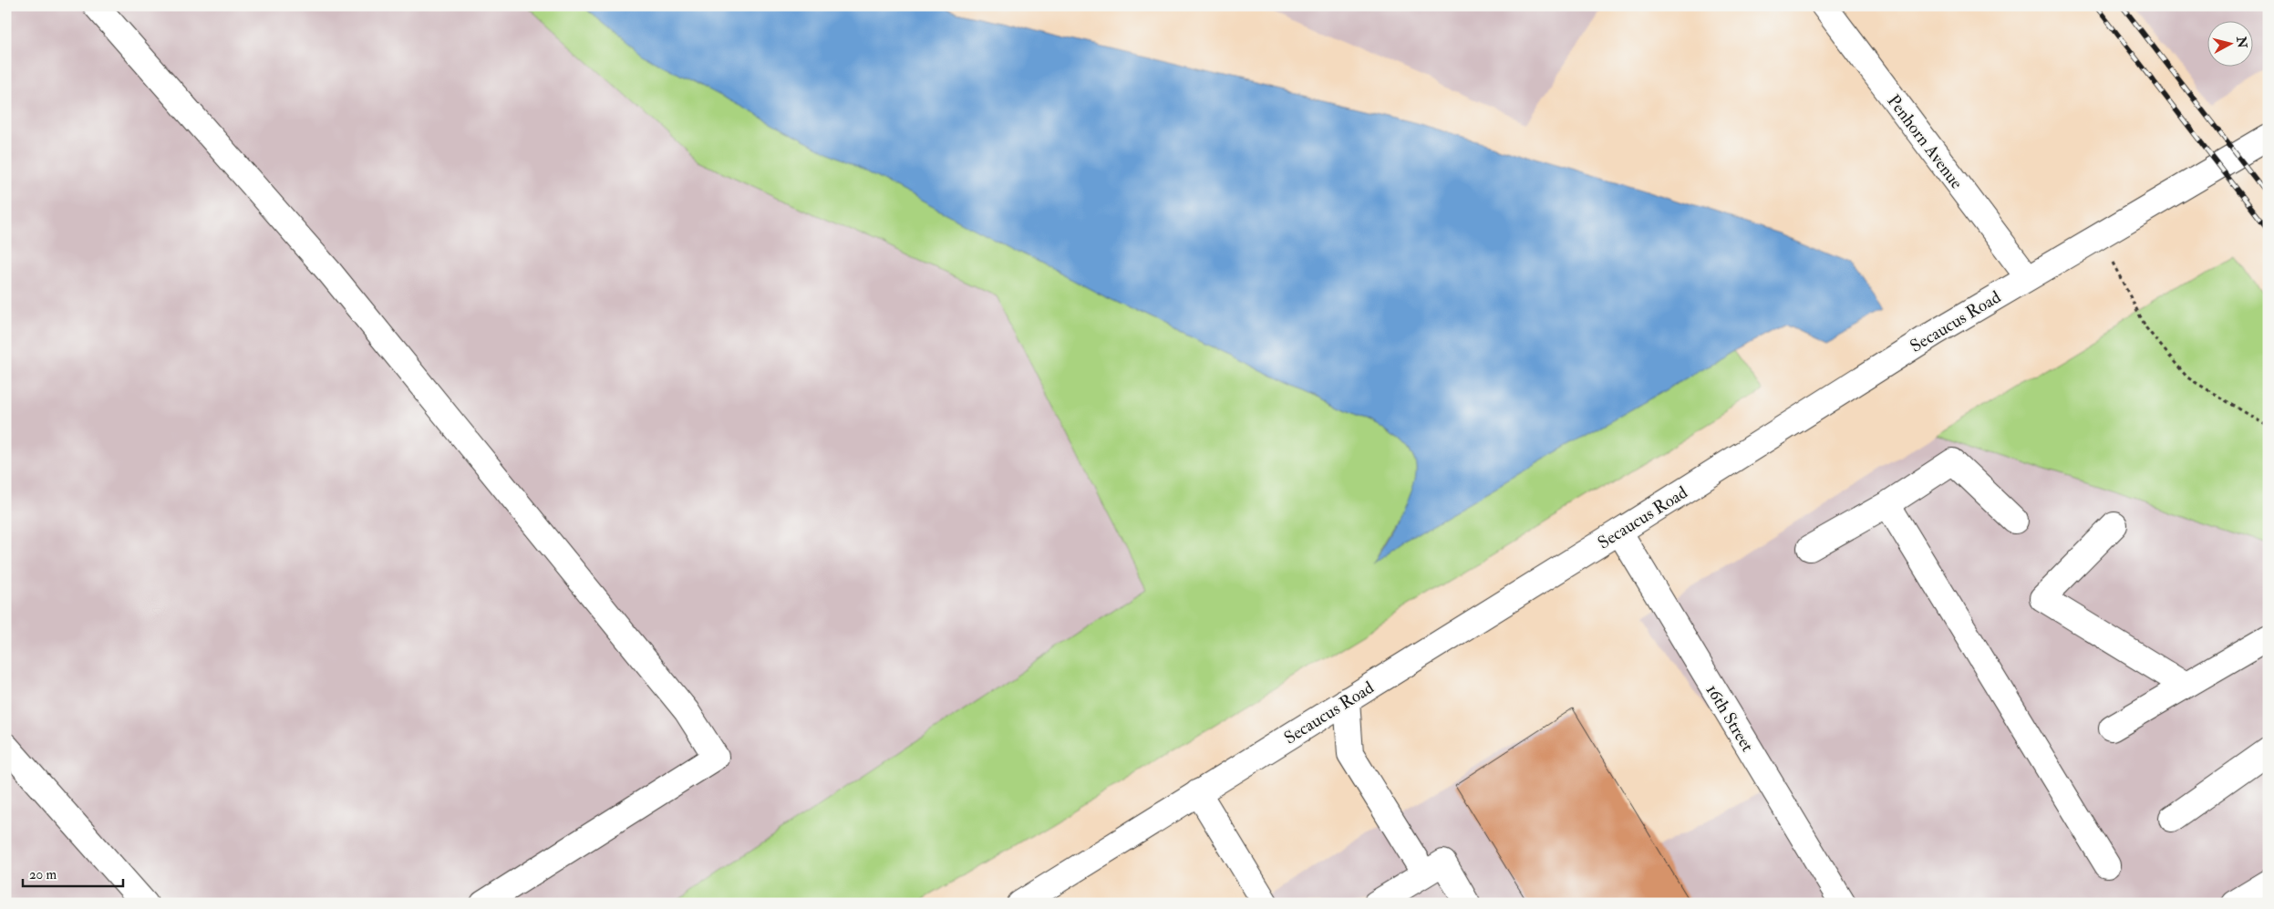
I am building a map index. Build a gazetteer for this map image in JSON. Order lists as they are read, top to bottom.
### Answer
{
  "streets": {
    "main road": ["Penhorn Avenue", "Secaucus Road", "16th Street"]
  },
  "crossings": [
    ["Penhorn Avenue", "Secaucus Road"],
    ["Secaucus Road", "16th Street"]
  ],
  "scale_bar": "20 m",
  "north": "right"
}
